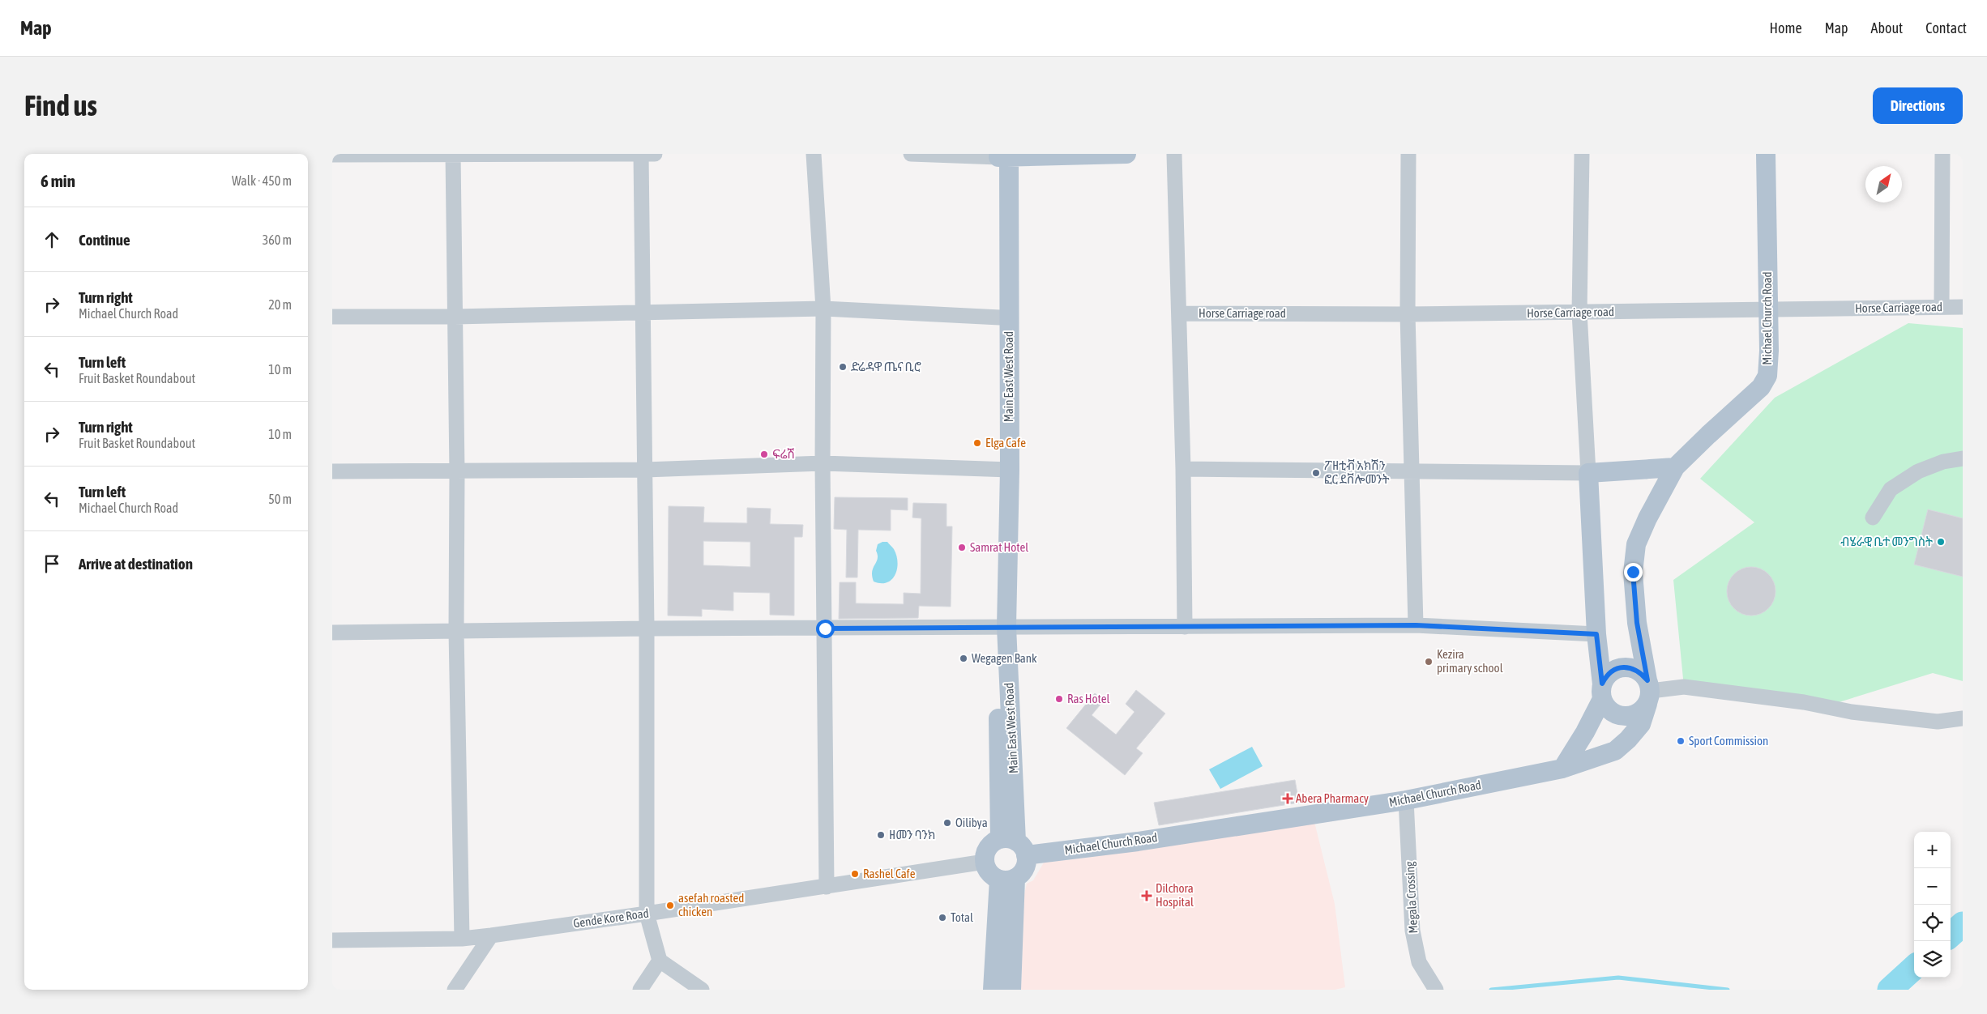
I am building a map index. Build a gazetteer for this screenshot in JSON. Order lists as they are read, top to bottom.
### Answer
{
  "streets": {
    "main road": ["Michael Church Road", "Main East West Road"],
    "street": ["Horse Carriage road", "Megala Crossing", "Gende Kore Road"]
  },
  "crossings": [
    ["Horse Carriage road", "Michael Church Road"],
    ["Michael Church Road", "Main East West Road"],
    ["Michael Church Road", "Megala Crossing"],
    ["Michael Church Road", "Gende Kore Road"],
    ["Main East West Road", "Gende Kore Road"]
  ],
  "places": {
    "other": [
      "ድሬዳዋ ጤና ቢሮ",
      "Elga Cafe",
      "ፍሬሽ",
      "ፖዘቲቭ አክሽን ፎር ደቨሎመንት",
      "ብሄራዊ ቤተ መንግስት",
      "Samrat Hotel",
      "Wegagen Bank",
      "Kezira primary school",
      "Ras Hotel",
      "Sport Commission",
      "Oilibya",
      "ዘመን ባንክ",
      "Rashel Cafe",
      "asefah roasted chicken",
      "Total"
    ],
    "health": ["Abera Pharmacy", "Dilchora Hospital"]
  },
  "north": "top right",
  "page": {
    "header": "Map",
    "nav": [
      "Home",
      "Map",
      "About",
      "Contact"
    ],
    "buttons": "Directions",
    "title": "Find us",
    "heading": ["6 min", "Walk · 450 m"],
    "list": [
      ["Continue", "360 m"],
      ["Turn right", "Michael Church Road", "20 m"],
      ["Turn left", "Fruit Basket Roundabout", "10 m"],
      ["Turn right", "Fruit Basket Roundabout", "10 m"],
      ["Turn left", "Michael Church Road", "50 m"],
      "Arrive at destination"
    ],
    "map_buttons": ["+", "−"]
  }
}
